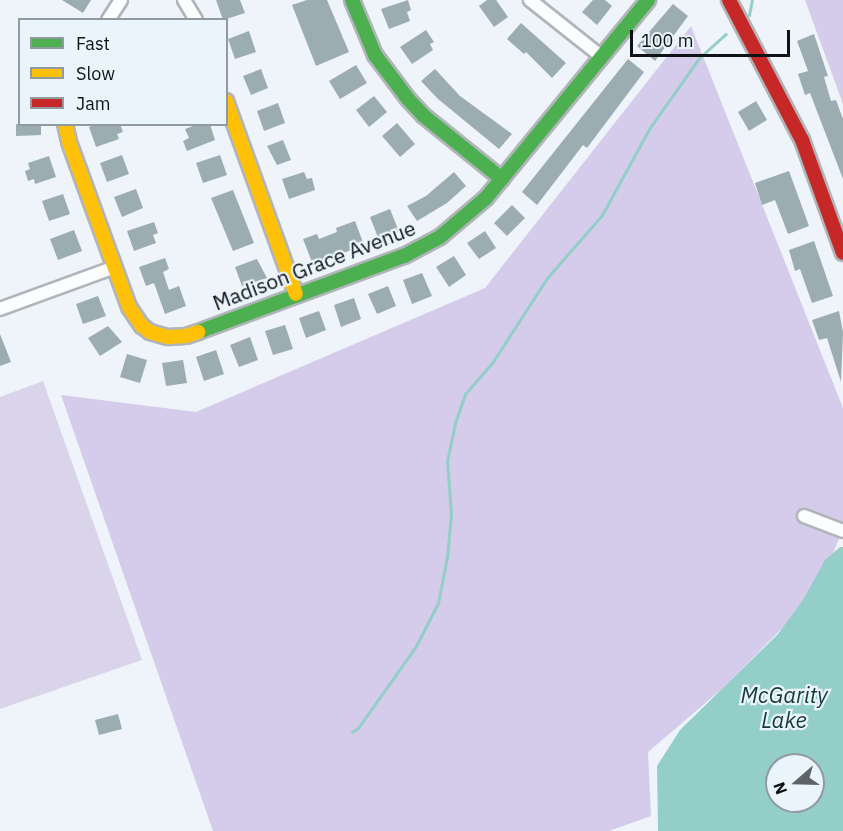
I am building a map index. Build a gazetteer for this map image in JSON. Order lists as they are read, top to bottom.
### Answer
{
  "streets": {
    "street": ["Madison Grace Avenue"]
  },
  "water": ["McGarity Lake"],
  "legend": ["Fast", "Slow", "Jam"],
  "scale_bar": "100 m",
  "north": "left"
}
